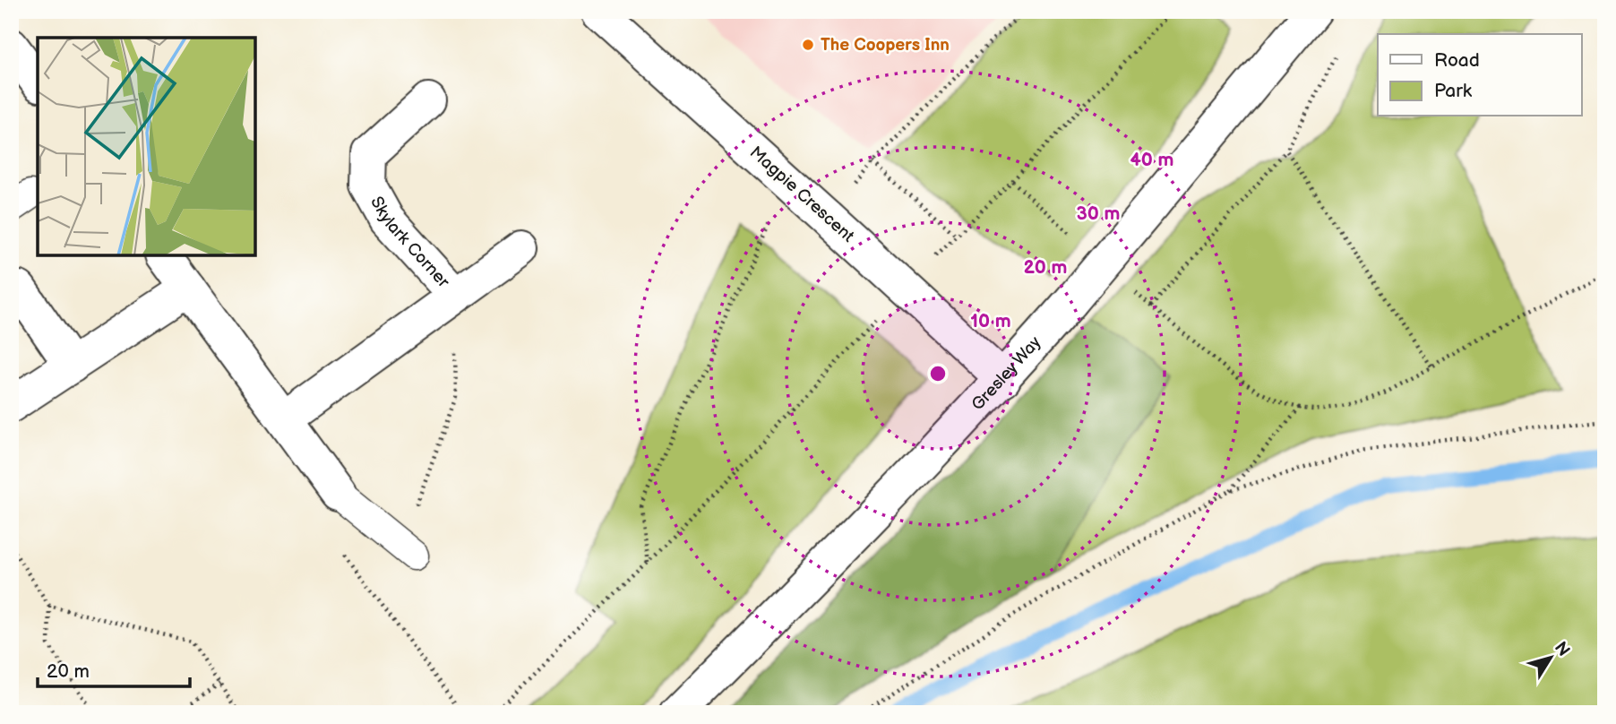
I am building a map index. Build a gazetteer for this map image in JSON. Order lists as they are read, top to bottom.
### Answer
{
  "streets": {
    "street": ["Magpie Crescent", "Skylark Corner", "Gresley Way"]
  },
  "crossings": [
    ["Magpie Crescent", "Gresley Way"]
  ],
  "places": ["The Coopers Inn"],
  "legend": ["Road", "Park"],
  "scale_bar": "20 m",
  "north": "top right",
  "rings": [
    "40 m",
    "30 m",
    "20 m",
    "10 m"
  ]
}
